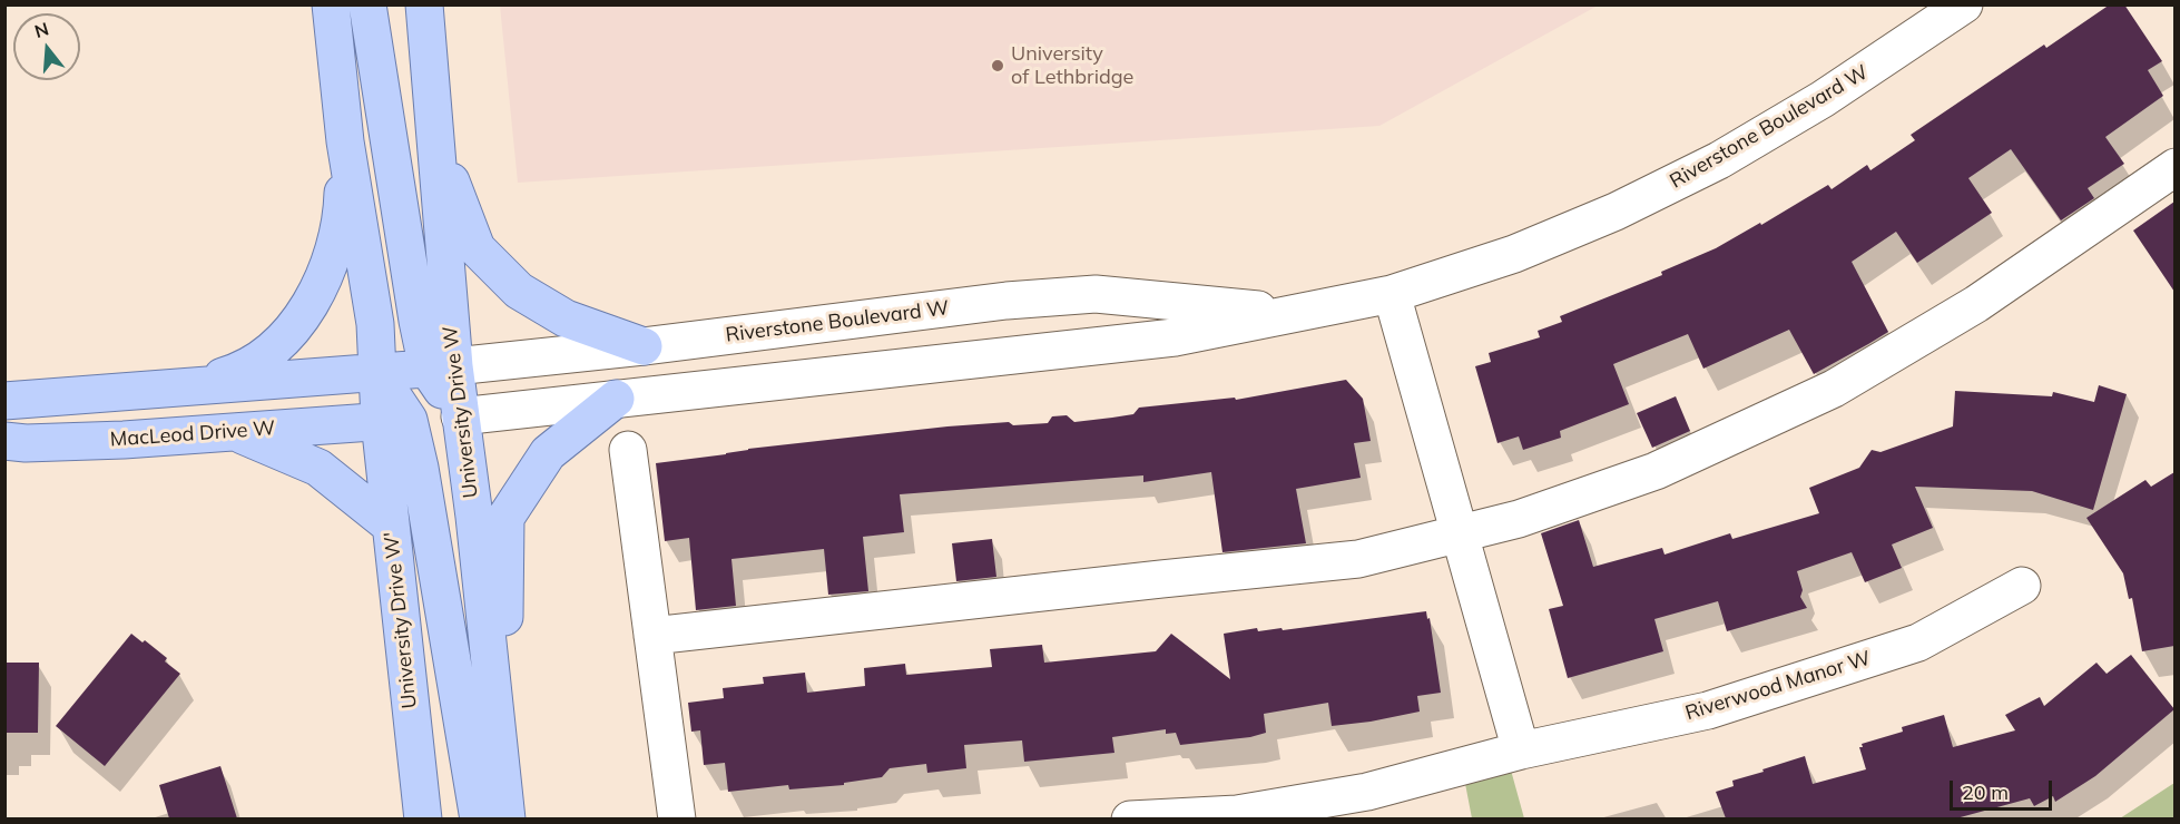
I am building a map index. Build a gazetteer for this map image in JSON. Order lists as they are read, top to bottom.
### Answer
{
  "streets": {
    "main road": [
      "Riverstone Boulevard W",
      "University Drive W",
      "MacLeod Drive W",
      "University Drive W'"
    ],
    "street": ["Riverwood Manor W"]
  },
  "crossings": [
    ["Riverstone Boulevard W", "University Drive W"],
    ["Riverstone Boulevard W", "MacLeod Drive W"],
    ["Riverstone Boulevard W", "University Drive W'"],
    ["MacLeod Drive W", "University Drive W'"]
  ],
  "places": ["University of Lethbridge"],
  "scale_bar": "20 m",
  "north": "top"
}
